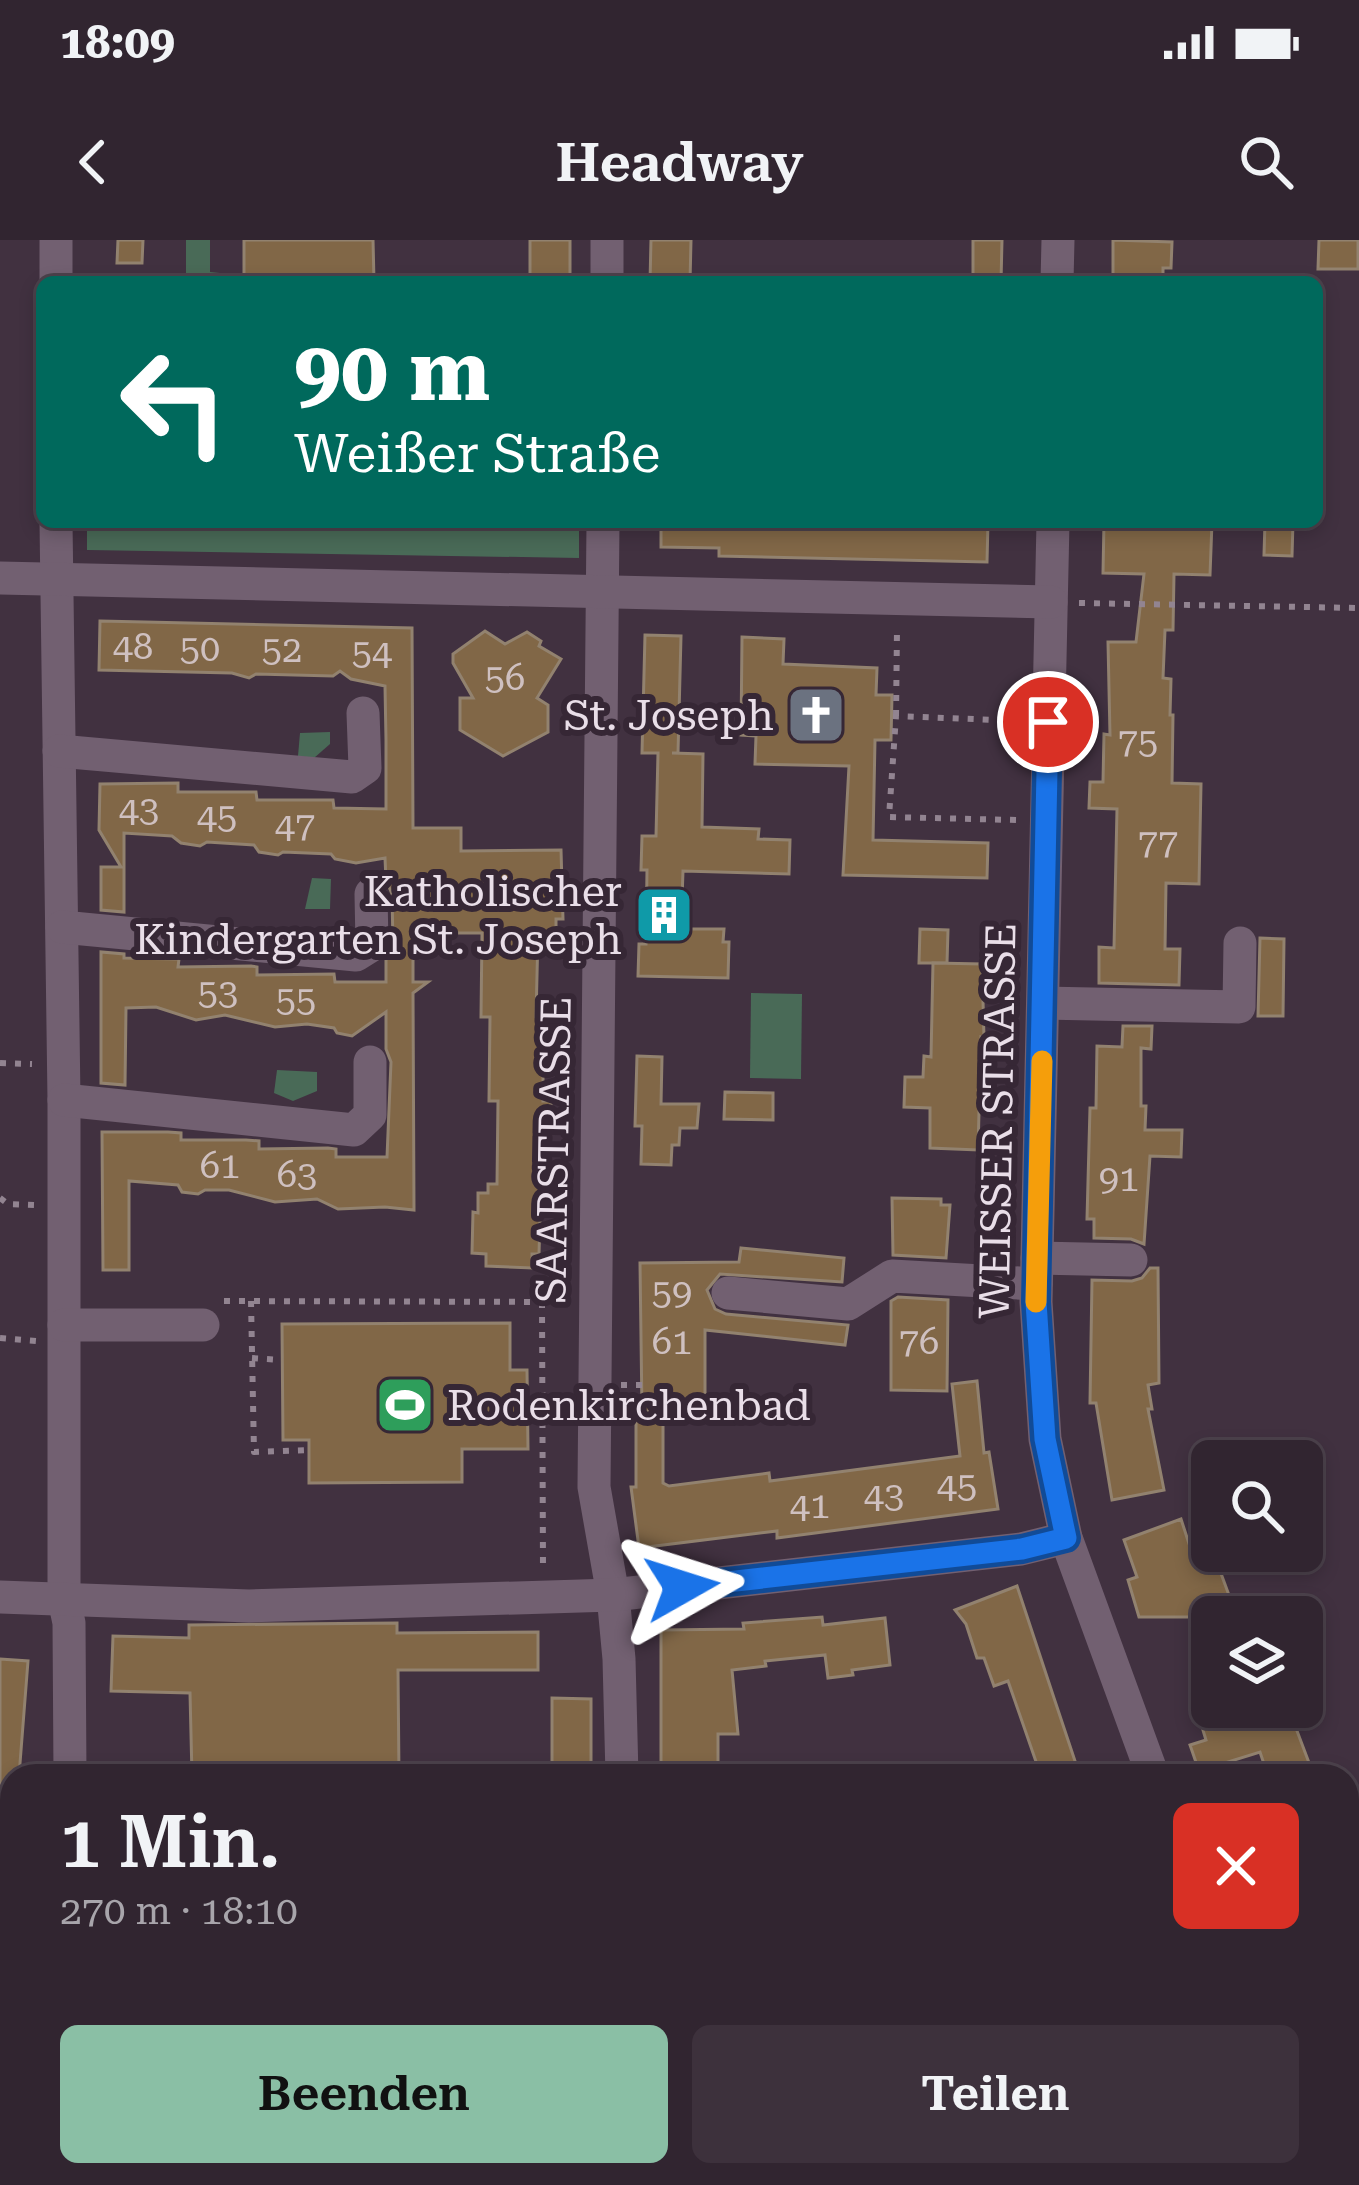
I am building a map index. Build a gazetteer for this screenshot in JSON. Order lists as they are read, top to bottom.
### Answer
{
  "streets": {
    "street": ["WEISSER STRASSE", "SAARSTRASSE"]
  },
  "places": {
    "church": ["St. Joseph"],
    "building": ["Katholischer Kindergarten St. Joseph"],
    "sports": ["Rodenkirchenbad"]
  },
  "house_numbers": [
    "48",
    "50",
    "52",
    "54",
    "56",
    "75",
    "43",
    "45",
    "47",
    "77",
    "53",
    "55",
    "61",
    "63",
    "91",
    "59",
    "61",
    "76",
    "45",
    "43",
    "41"
  ],
  "page": {
    "status": "18:09",
    "header": "Headway",
    "turn": ["90 m", "Weißer Straße"],
    "heading": ["1 Min.", "270 m · 18:10"],
    "buttons": ["Beenden", "Teilen"]
  }
}
